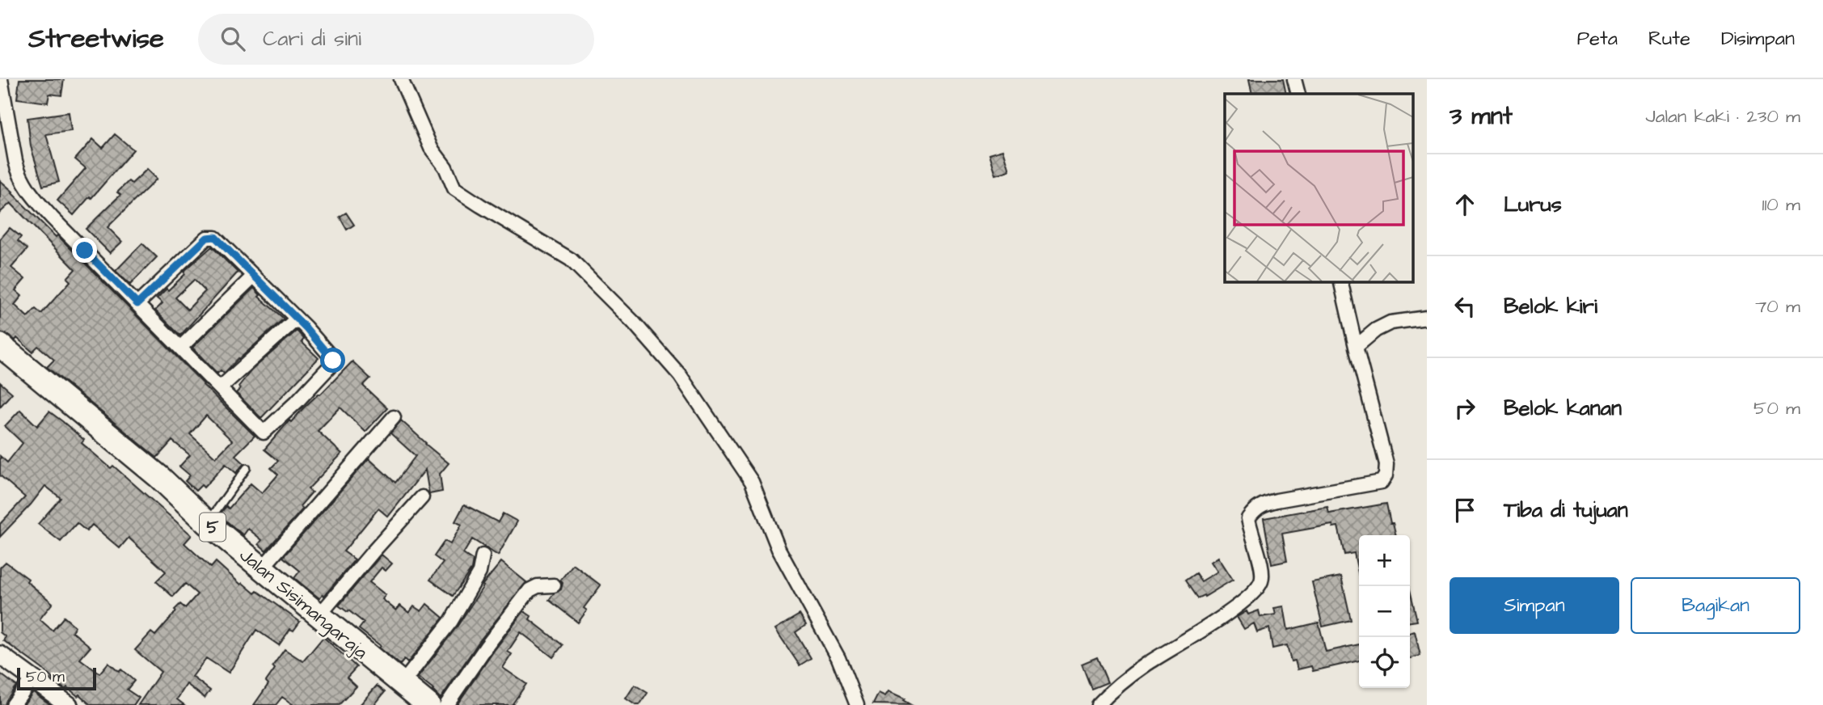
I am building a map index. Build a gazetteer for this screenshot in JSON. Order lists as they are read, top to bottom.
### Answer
{
  "streets": {
    "highway": ["5", "Jalan Sisimangaraja"]
  },
  "scale_bar": "50 m",
  "page": {
    "header": "Streetwise",
    "search": "Cari di sini",
    "nav": ["Peta", "Rute", "Disimpan"],
    "heading": ["3 mnt", "Jalan kaki · 230 m"],
    "list": [
      ["Lurus", "110 m"],
      ["Belok kiri", "70 m"],
      ["Belok kanan", "50 m"],
      "Tiba di tujuan"
    ],
    "map_buttons": ["+", "−"],
    "buttons": ["Simpan", "Bagikan"],
    "scale": "50 m"
  }
}
